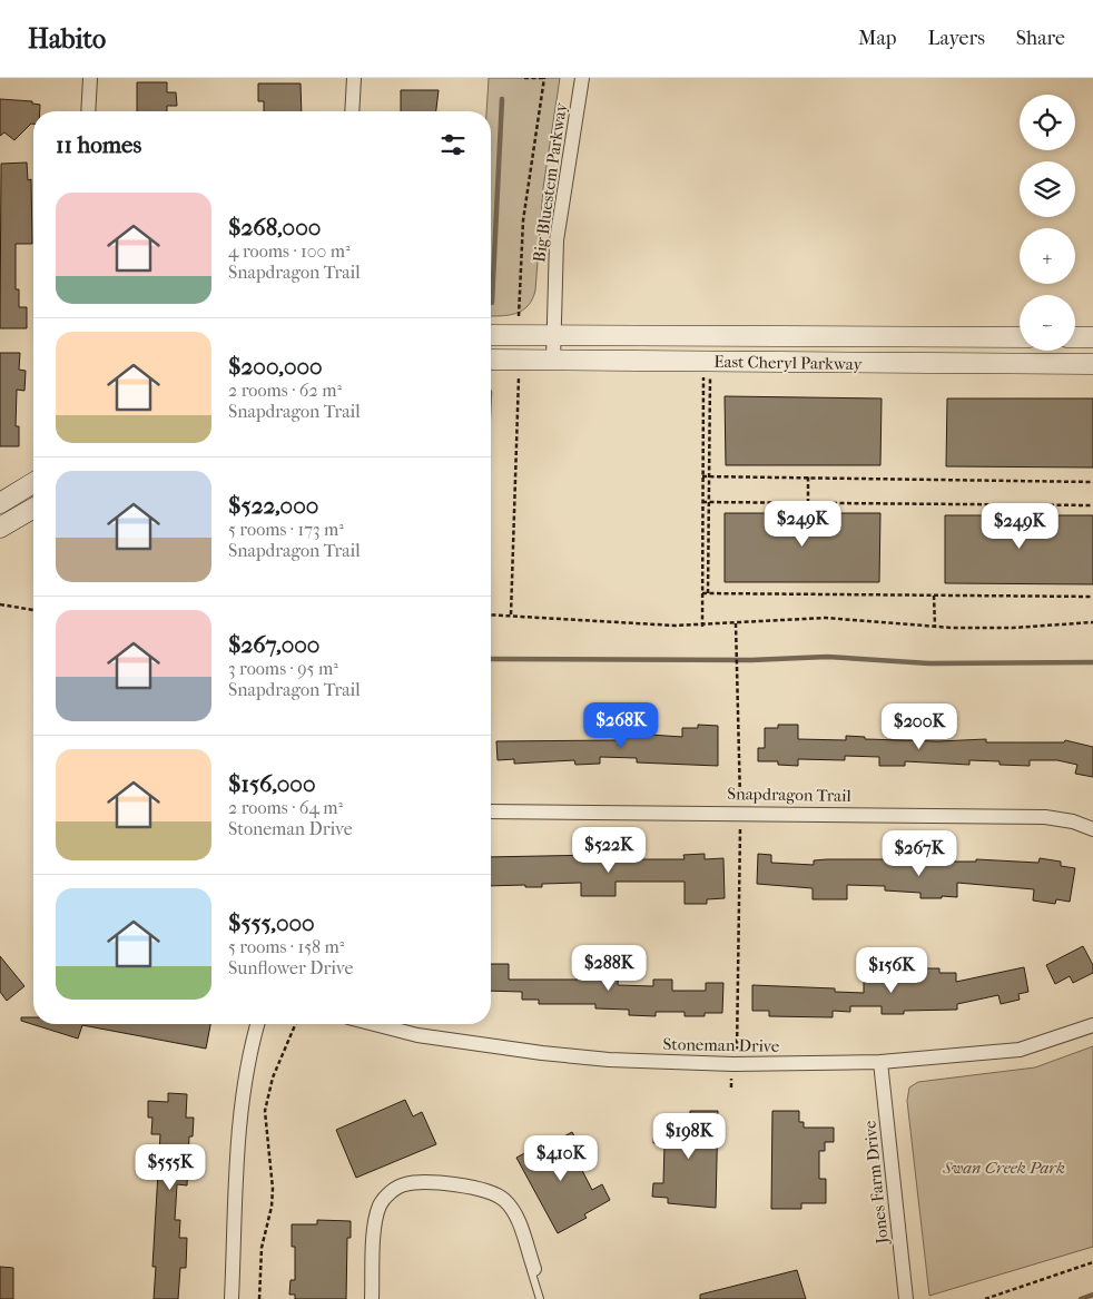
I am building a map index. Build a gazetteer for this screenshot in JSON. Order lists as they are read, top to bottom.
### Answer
{
  "streets": {
    "street": [
      "Big Bluestem Parkway",
      "East Cheryl Parkway",
      "Snapdragon Trail",
      "Stoneman Drive",
      "Jones Farm Drive"
    ]
  },
  "crossings": [
    ["Big Bluestem Parkway", "East Cheryl Parkway"],
    ["Stoneman Drive", "Jones Farm Drive"]
  ],
  "parks": ["Swan Creek Park"],
  "page": {
    "header": "Habito",
    "nav": ["Map", "Layers", "Share"],
    "map_buttons": ["+", "−"],
    "heading": "11 homes",
    "list": [
      {
        "name": "$268,000",
        "note": "4 rooms · 100 m² · Snapdragon Trail"
      },
      {
        "name": "$200,000",
        "note": "2 rooms · 62 m² · Snapdragon Trail"
      },
      {
        "name": "$522,000",
        "note": "5 rooms · 173 m² · Snapdragon Trail"
      },
      {
        "name": "$267,000",
        "note": "3 rooms · 95 m² · Snapdragon Trail"
      },
      {
        "name": "$156,000",
        "note": "2 rooms · 64 m² · Stoneman Drive"
      },
      {
        "name": "$555,000",
        "note": "5 rooms · 158 m² · Sunflower Drive"
      }
    ],
    "price": [
      "$249K",
      "$249K",
      "$268K",
      "$200K",
      "$522K",
      "$267K",
      "$288K",
      "$156K",
      "$198K",
      "$410K",
      "$555K"
    ]
  }
}
